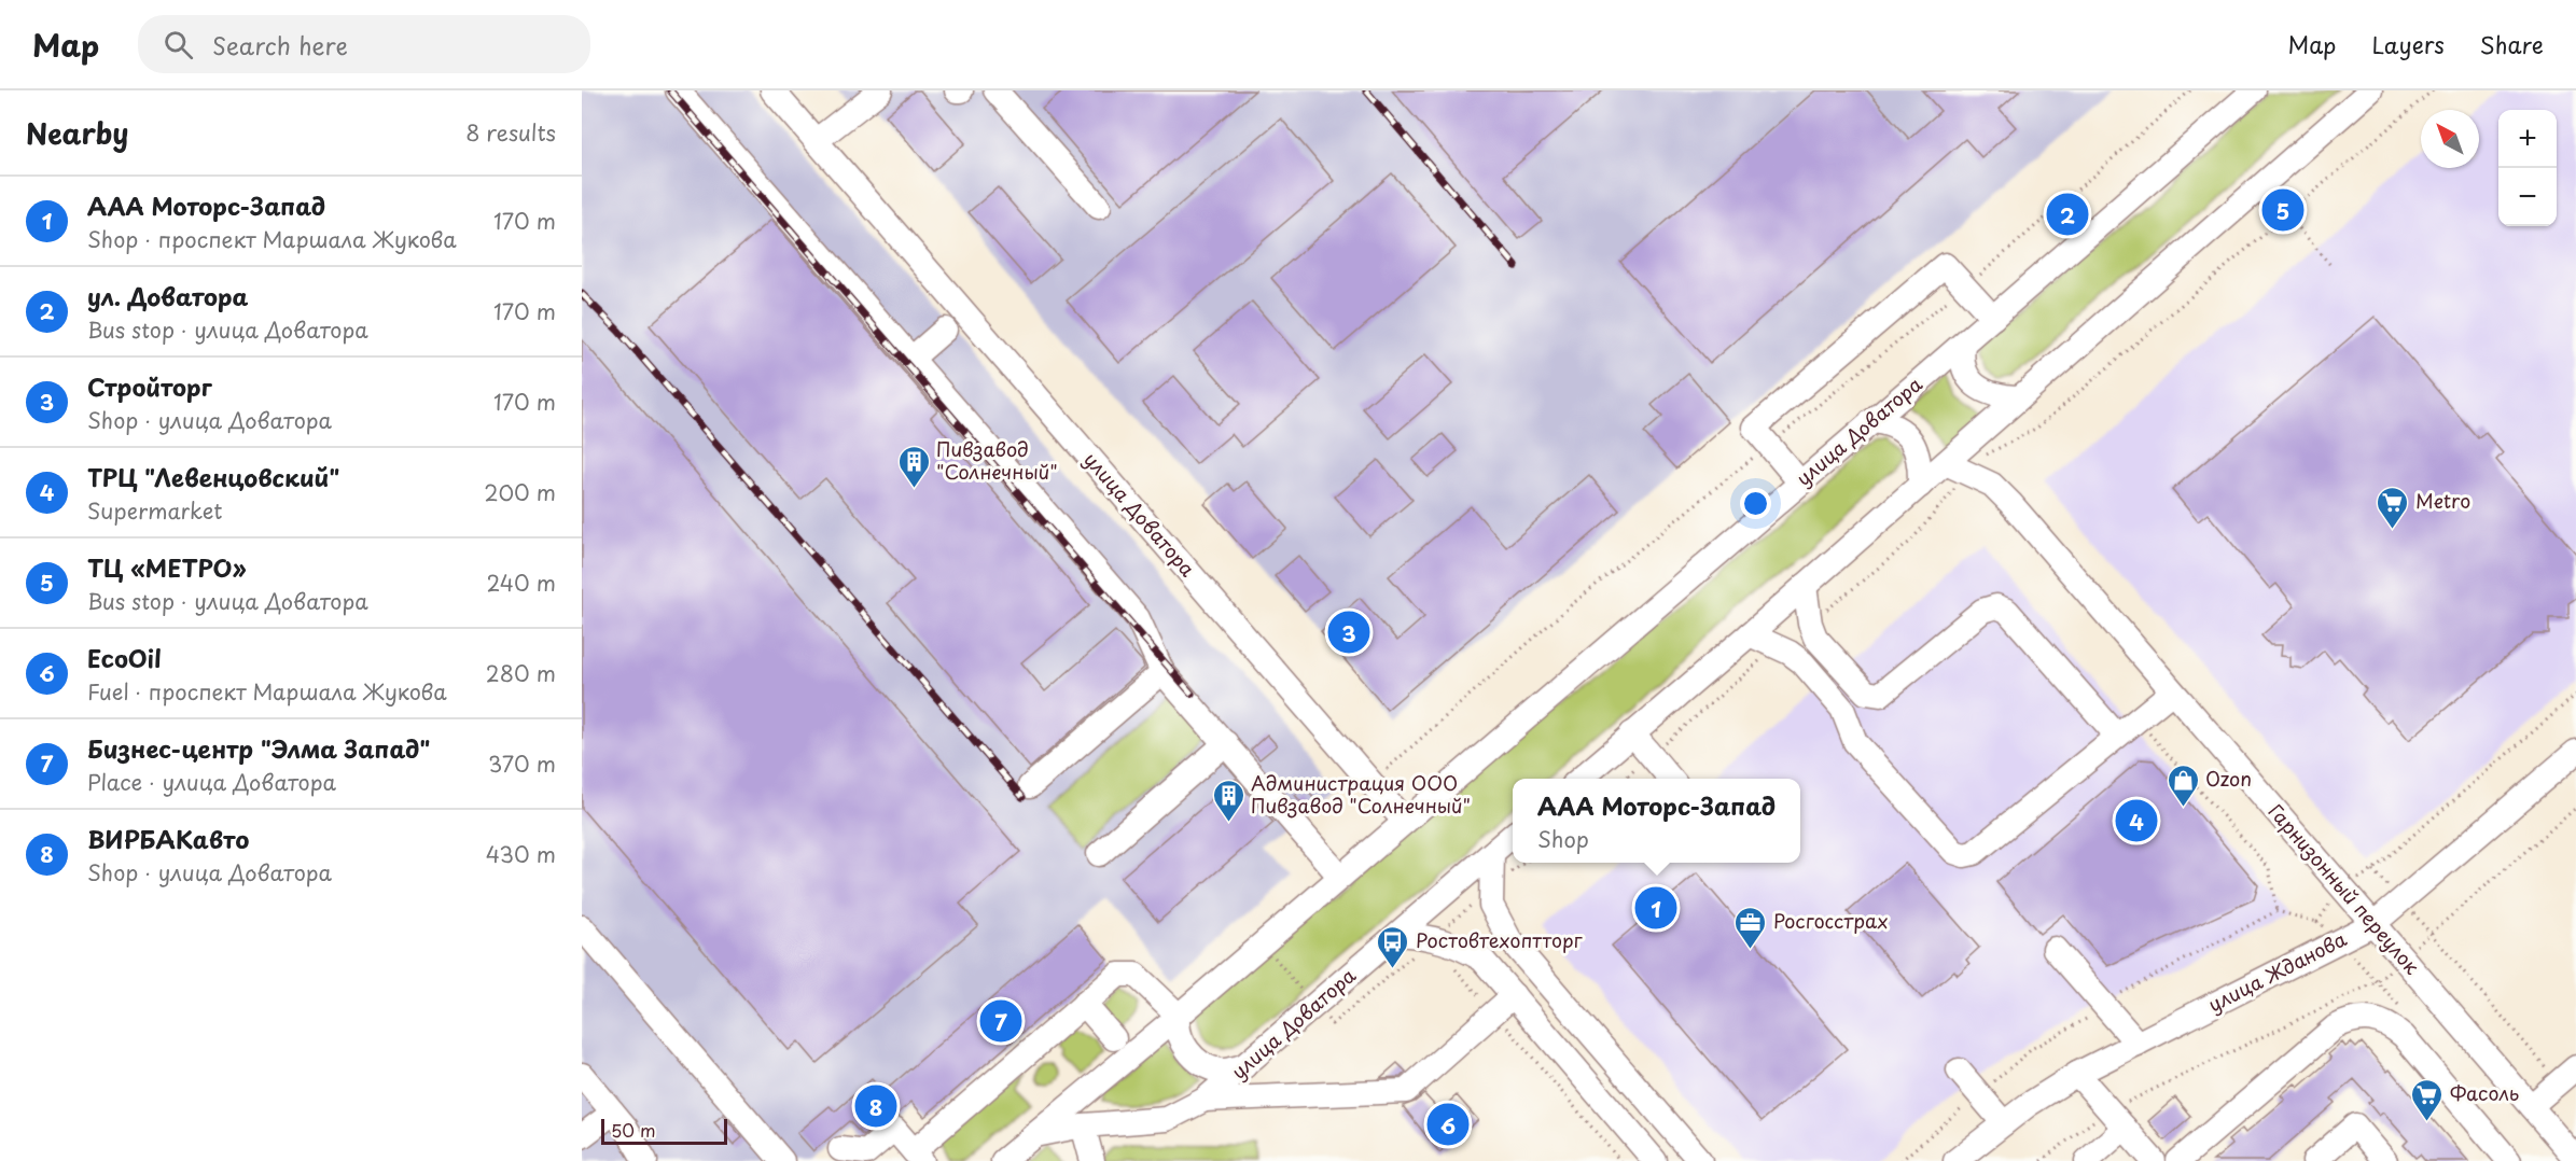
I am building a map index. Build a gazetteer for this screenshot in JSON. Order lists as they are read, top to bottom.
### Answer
{
  "streets": {
    "street": ["улица Доватора", "Гарнизонный переулок", "улица Жданова"]
  },
  "crossings": [
    ["Гарнизонный переулок", "улица Жданова"]
  ],
  "places": {
    "building": ["Пивзавод \"Солнечный\"", "Администрация ООО Пивзавод \"Солнечный\""],
    "supermarket": ["Metro", "Фасоль"],
    "shop": ["Ozon"],
    "office": ["Росгосстрах"],
    "bus stop": ["Ростовтехоптторг"]
  },
  "scale_bar": "50 m",
  "north": "top left",
  "page": {
    "header": "Map",
    "search": "Search here",
    "nav": ["Map", "Layers", "Share"],
    "heading": ["Nearby", "8 results"],
    "map_buttons": ["+", "−"],
    "list": [
      {
        "mark": "1",
        "name": "ААА Моторс-Запад",
        "note": "Shop · проспект Маршала Жукова",
        "value": "170 m"
      },
      {
        "mark": "2",
        "name": "ул. Доватора",
        "note": "Bus stop · улица Доватора",
        "value": "170 m"
      },
      {
        "mark": "3",
        "name": "Стройторг",
        "note": "Shop · улица Доватора",
        "value": "170 m"
      },
      {
        "mark": "4",
        "name": "ТРЦ \"Левенцовский\"",
        "note": "Supermarket",
        "value": "200 m"
      },
      {
        "mark": "5",
        "name": "ТЦ «МЕТРО»",
        "note": "Bus stop · улица Доватора",
        "value": "240 m"
      },
      {
        "mark": "6",
        "name": "EcoOil",
        "note": "Fuel · проспект Маршала Жукова",
        "value": "280 m"
      },
      {
        "mark": "7",
        "name": "Бизнес-центр \"Элма Запад\"",
        "note": "Place · улица Доватора",
        "value": "370 m"
      },
      {
        "mark": "8",
        "name": "ВИРБАКавто",
        "note": "Shop · улица Доватора",
        "value": "430 m"
      }
    ],
    "pins": [
      "5",
      "2",
      "3",
      "4",
      "1",
      "7",
      "8",
      "6"
    ],
    "popup": ["ААА Моторс-Запад", "Shop"],
    "scale": "50 m"
  }
}
